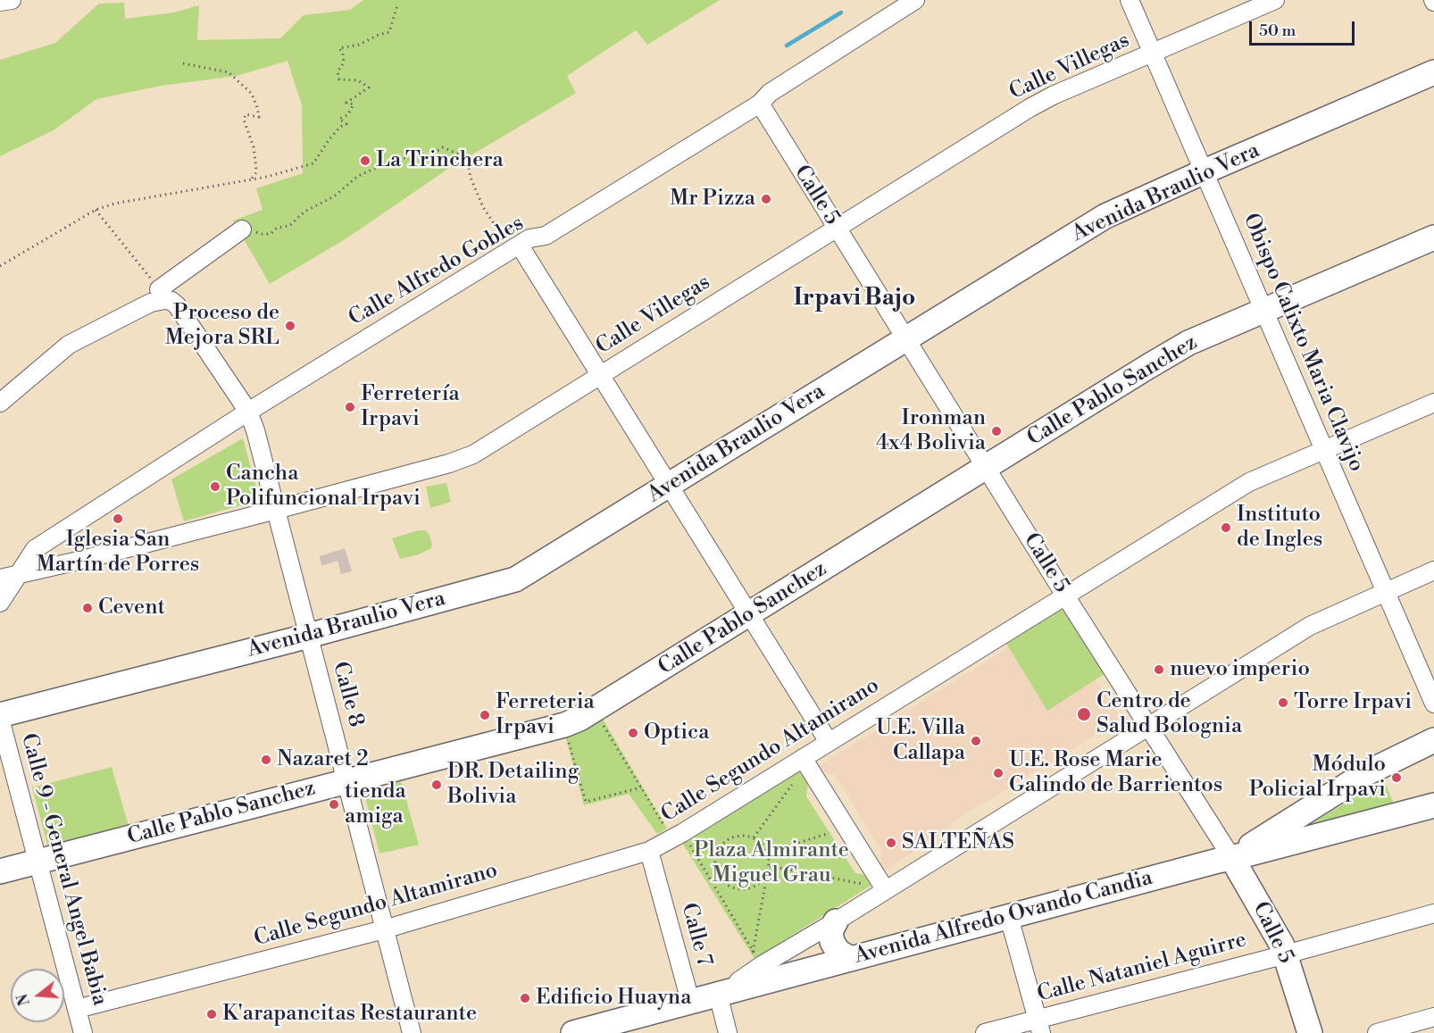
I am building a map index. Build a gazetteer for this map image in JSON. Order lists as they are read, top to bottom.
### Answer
{
  "streets": {
    "main road": [
      "Avenida Braulio Vera",
      "Calle 5",
      "Calle Pablo Sanchez",
      "Avenida Alfredo Ovando Candia"
    ],
    "street": [
      "Calle Villegas",
      "Calle Alfredo Gobles",
      "Obispo Calixto Maria Clavijo",
      "Calle 8",
      "Calle Segundo Altamirano",
      "Calle 9 - General Angel Babia",
      "Calle 7",
      "Calle Nataniel Aguirre"
    ]
  },
  "crossings": [
    ["Calle Villegas", "Calle 5"],
    ["Calle Villegas", "Calle Alfredo Gobles"],
    ["Calle Villegas", "Obispo Calixto Maria Clavijo"],
    ["Calle Villegas", "Calle 8"],
    ["Avenida Braulio Vera", "Calle 5"],
    ["Avenida Braulio Vera", "Obispo Calixto Maria Clavijo"],
    ["Avenida Braulio Vera", "Calle 8"],
    ["Avenida Braulio Vera", "Calle 9 - General Angel Babia"],
    ["Calle 5", "Calle Alfredo Gobles"],
    ["Calle 5", "Calle Pablo Sanchez"],
    ["Calle 5", "Calle Segundo Altamirano"],
    ["Calle 5", "Avenida Alfredo Ovando Candia"],
    ["Calle 5", "Calle Nataniel Aguirre"],
    ["Calle Alfredo Gobles", "Calle 8"],
    ["Obispo Calixto Maria Clavijo", "Calle Pablo Sanchez"],
    ["Obispo Calixto Maria Clavijo", "Calle Segundo Altamirano"],
    ["Calle Pablo Sanchez", "Calle 8"],
    ["Calle Pablo Sanchez", "Calle 9 - General Angel Babia"],
    ["Calle 8", "Calle Segundo Altamirano"],
    ["Calle Segundo Altamirano", "Calle 9 - General Angel Babia"],
    ["Calle Segundo Altamirano", "Calle 7"],
    ["Avenida Alfredo Ovando Candia", "Calle 7"]
  ],
  "districts": ["Irpavi Bajo"],
  "parks": ["Plaza Almirante Miguel Grau"],
  "places": [
    "La Trinchera",
    "Mr Pizza",
    "Proceso de Mejora SRL",
    "Ferretería Irpavi",
    "Ironman 4x4 Bolivia",
    "Cancha Polifuncional Irpavi",
    "Iglesia San Martín de Porres",
    "Instituto de Ingles",
    "Cevent",
    "nuevo imperio",
    "Torre Irpavi",
    "Centro de Salud Bolognia",
    "Ferreteria Irpavi",
    "Optica",
    "U.E. Villa Callapa",
    "Nazaret 2",
    "U.E. Rose Marie Galindo de Barrientos",
    "Módulo Policial Irpavi",
    "DR. Detailing Bolivia",
    "tienda amiga",
    "SALTEÑAS",
    "Edificio Huayna",
    "K'arapancitas Restaurante"
  ],
  "scale_bar": "50 m",
  "north": "left"
}
